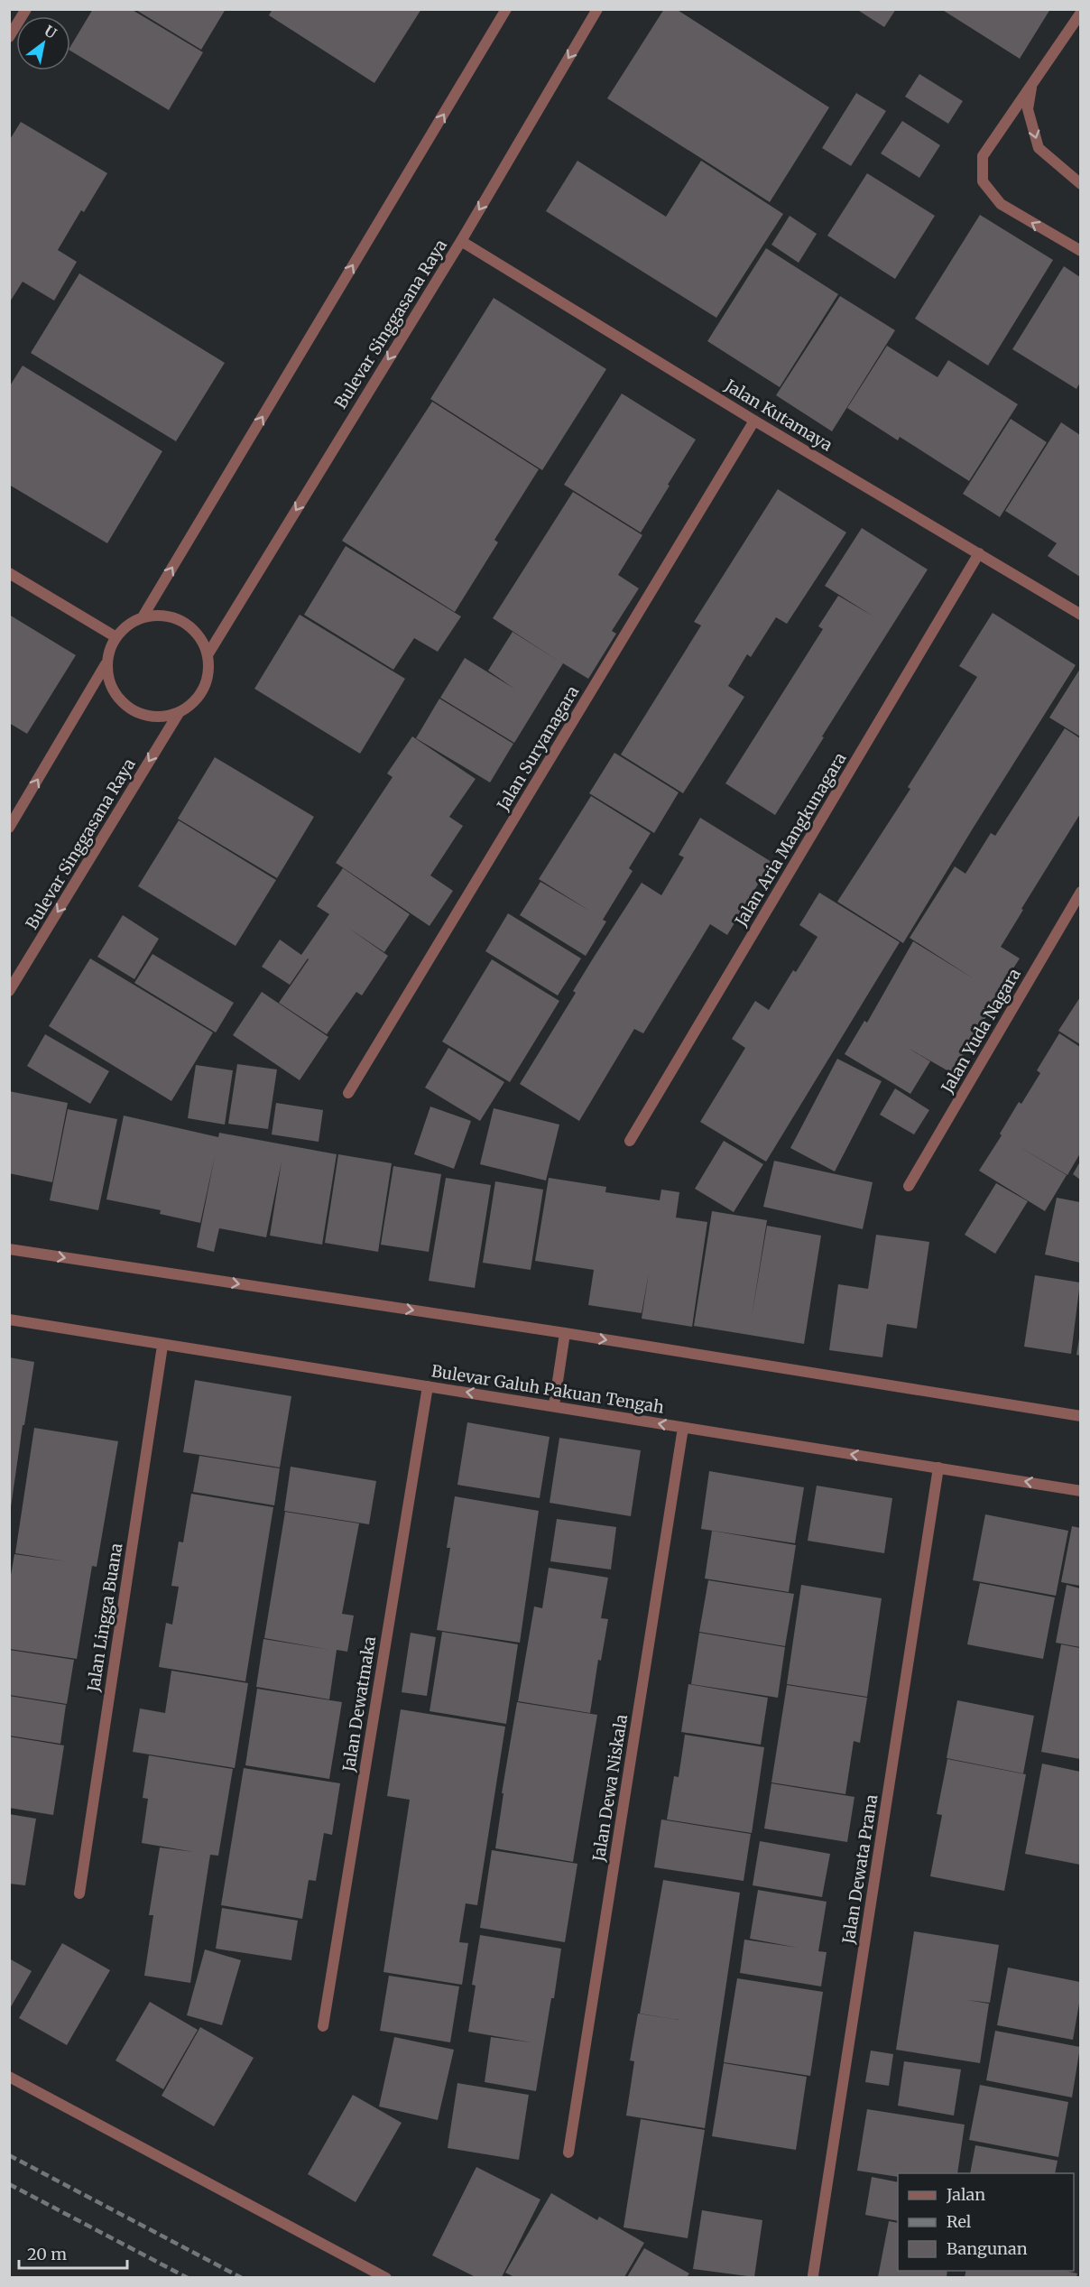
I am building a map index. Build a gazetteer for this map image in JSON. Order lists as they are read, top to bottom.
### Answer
{
  "streets": {
    "street": [
      "Bulevar Singgasana Raya",
      "Jalan Kutamaya",
      "Jalan Suryanagara",
      "Jalan Aria Mangkunagara",
      "Jalan Yuda Nagara",
      "Bulevar Galuh Pakuan Tengah",
      "Jalan Lingga Buana",
      "Jalan Dewatmaka",
      "Jalan Dewa Niskala",
      "Jalan Dewata Prana"
    ]
  },
  "crossings": [
    ["Bulevar Singgasana Raya", "Jalan Kutamaya"],
    ["Jalan Kutamaya", "Jalan Suryanagara"],
    ["Jalan Kutamaya", "Jalan Aria Mangkunagara"],
    ["Bulevar Galuh Pakuan Tengah", "Jalan Lingga Buana"],
    ["Bulevar Galuh Pakuan Tengah", "Jalan Dewatmaka"],
    ["Bulevar Galuh Pakuan Tengah", "Jalan Dewa Niskala"],
    ["Bulevar Galuh Pakuan Tengah", "Jalan Dewata Prana"]
  ],
  "legend": ["Jalan", "Rel", "Bangunan"],
  "scale_bar": "20 m",
  "north": "top right"
}
